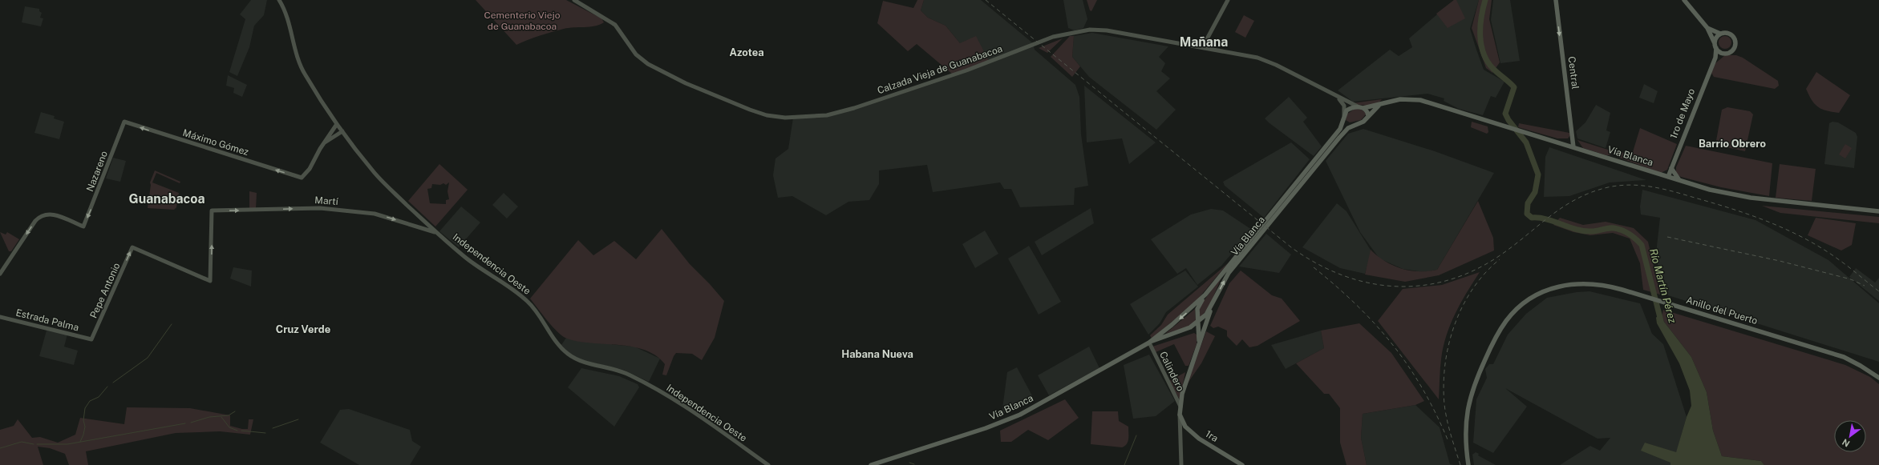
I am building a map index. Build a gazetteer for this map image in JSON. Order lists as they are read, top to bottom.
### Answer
{
  "streets": {
    "main road": [
      "Calzada Vieja de Guanabacoa",
      "Central",
      "1ro de Mayo",
      "Máximo Gómez",
      "Vía Blanca",
      "Nazareno",
      "Martí",
      "Independencia Oeste",
      "Pepe Antonio",
      "Anillo del Puerto",
      "Estrada Palma",
      "Calindero",
      "1ra"
    ]
  },
  "crossings": [
    ["Calzada Vieja de Guanabacoa", "Vía Blanca"],
    ["Central", "Vía Blanca"],
    ["1ro de Mayo", "Vía Blanca"],
    ["Máximo Gómez", "Nazareno"],
    ["Vía Blanca", "Calindero"],
    ["Martí", "Independencia Oeste"],
    ["Martí", "Pepe Antonio"],
    ["Pepe Antonio", "Estrada Palma"]
  ],
  "one_way": [
    "Central",
    "Máximo Gómez",
    "Nazareno",
    "Pepe Antonio"
  ],
  "districts": [
    "Mañana",
    "Azotea",
    "Barrio Obrero",
    "Guanabacoa",
    "Cruz Verde",
    "Habana Nueva"
  ],
  "water": ["Río Martín Pérez"],
  "parks": ["Cementerio Viejo de Guanabacoa"],
  "north": "bottom left"
}
